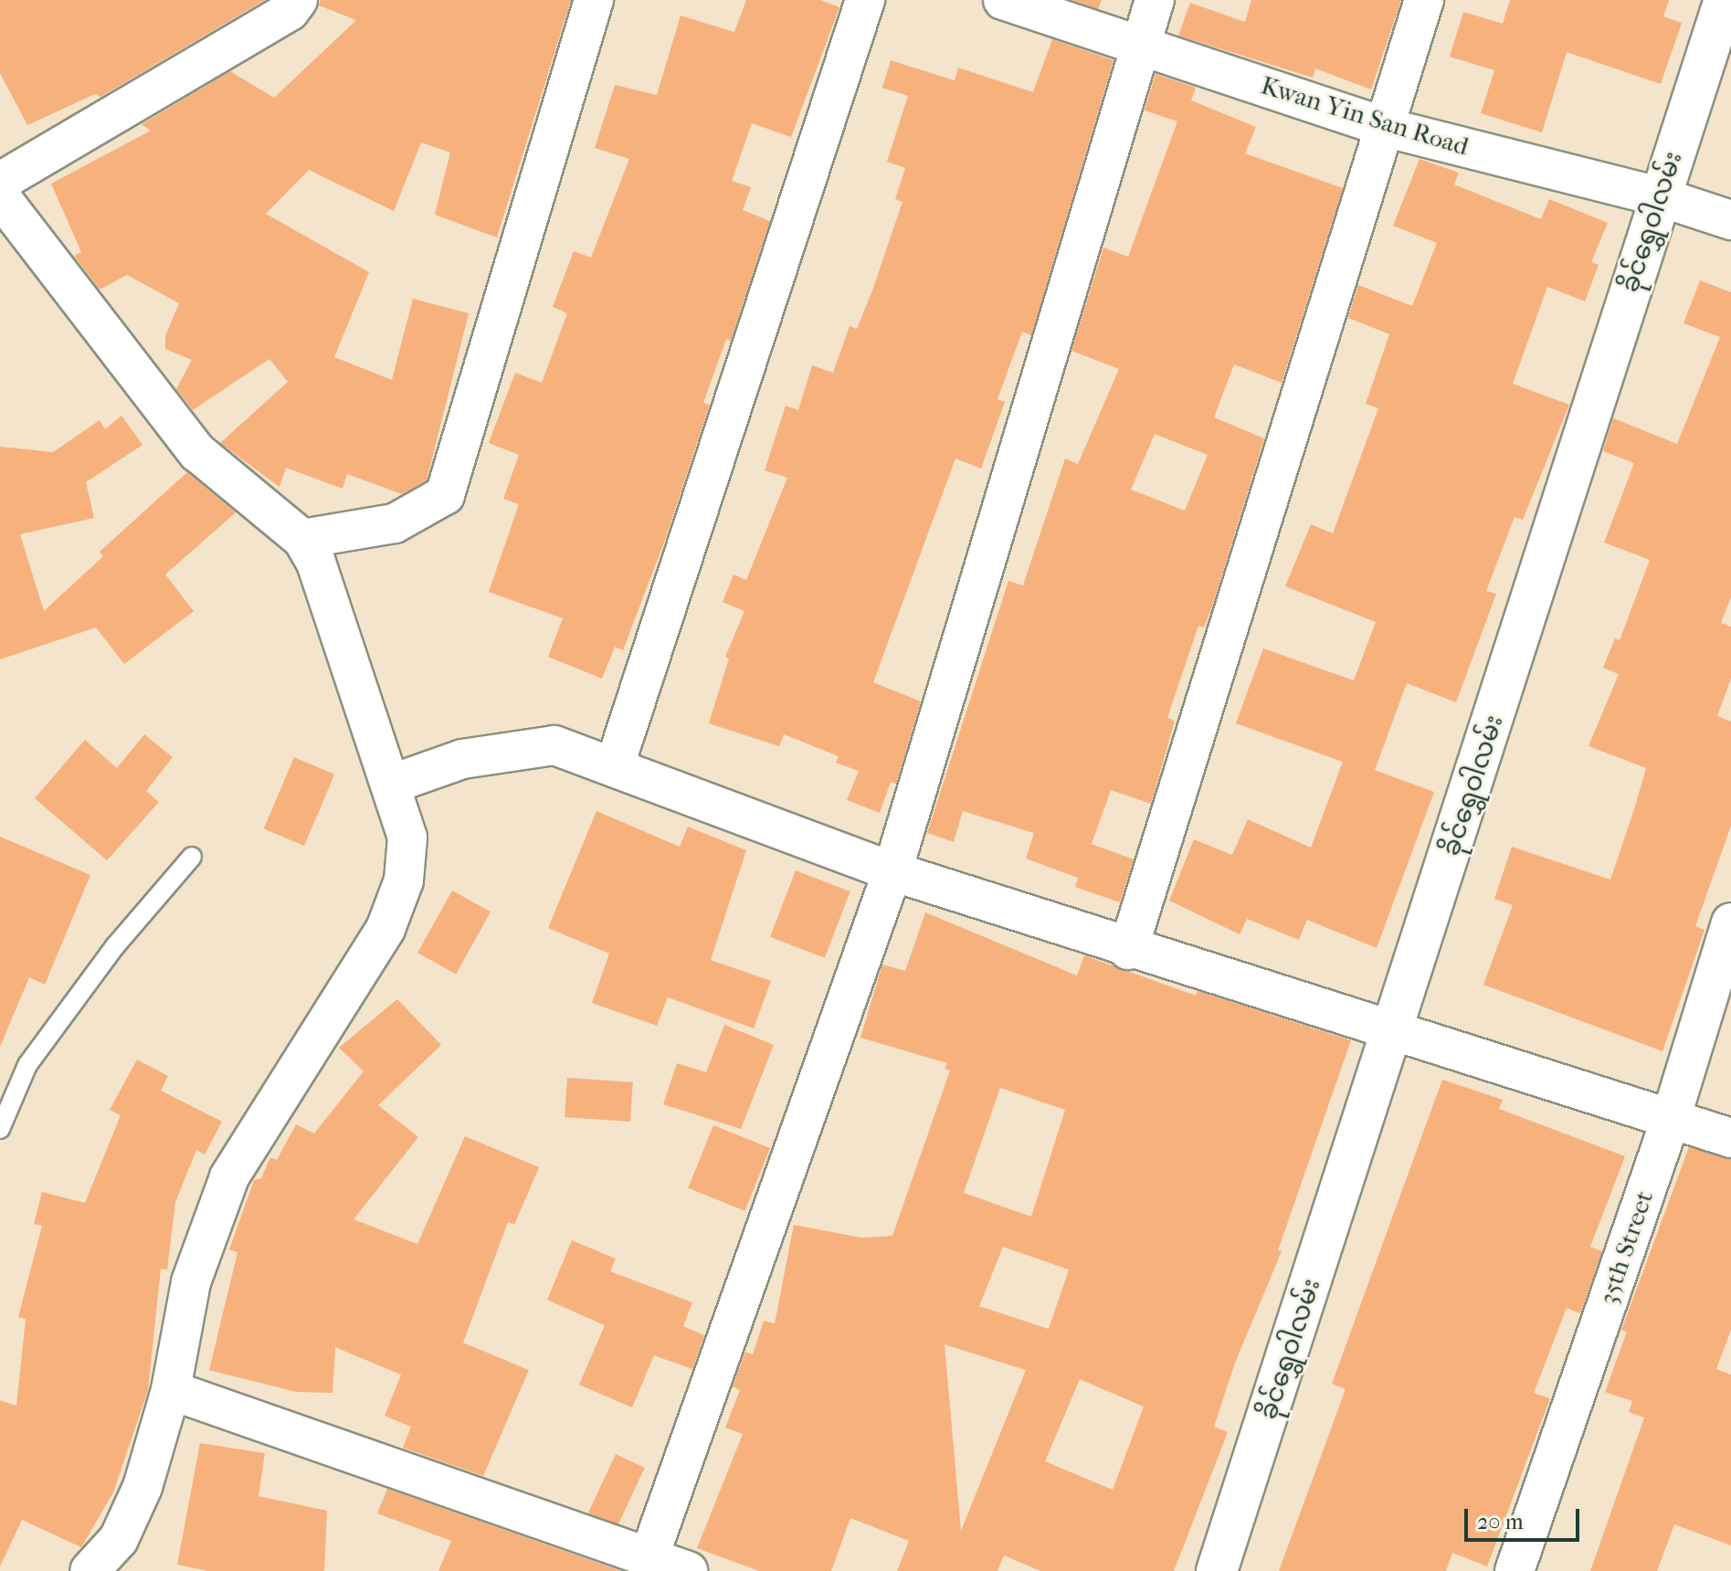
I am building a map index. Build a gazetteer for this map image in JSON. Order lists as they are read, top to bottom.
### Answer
{
  "streets": {
    "street": ["Kwan Yin San Road", "ခိုင်ရွှေဝါလမ်း", "35th Street"]
  },
  "crossings": [
    ["Kwan Yin San Road", "ခိုင်ရွှေဝါလမ်း"]
  ],
  "scale_bar": "20 m"
}
